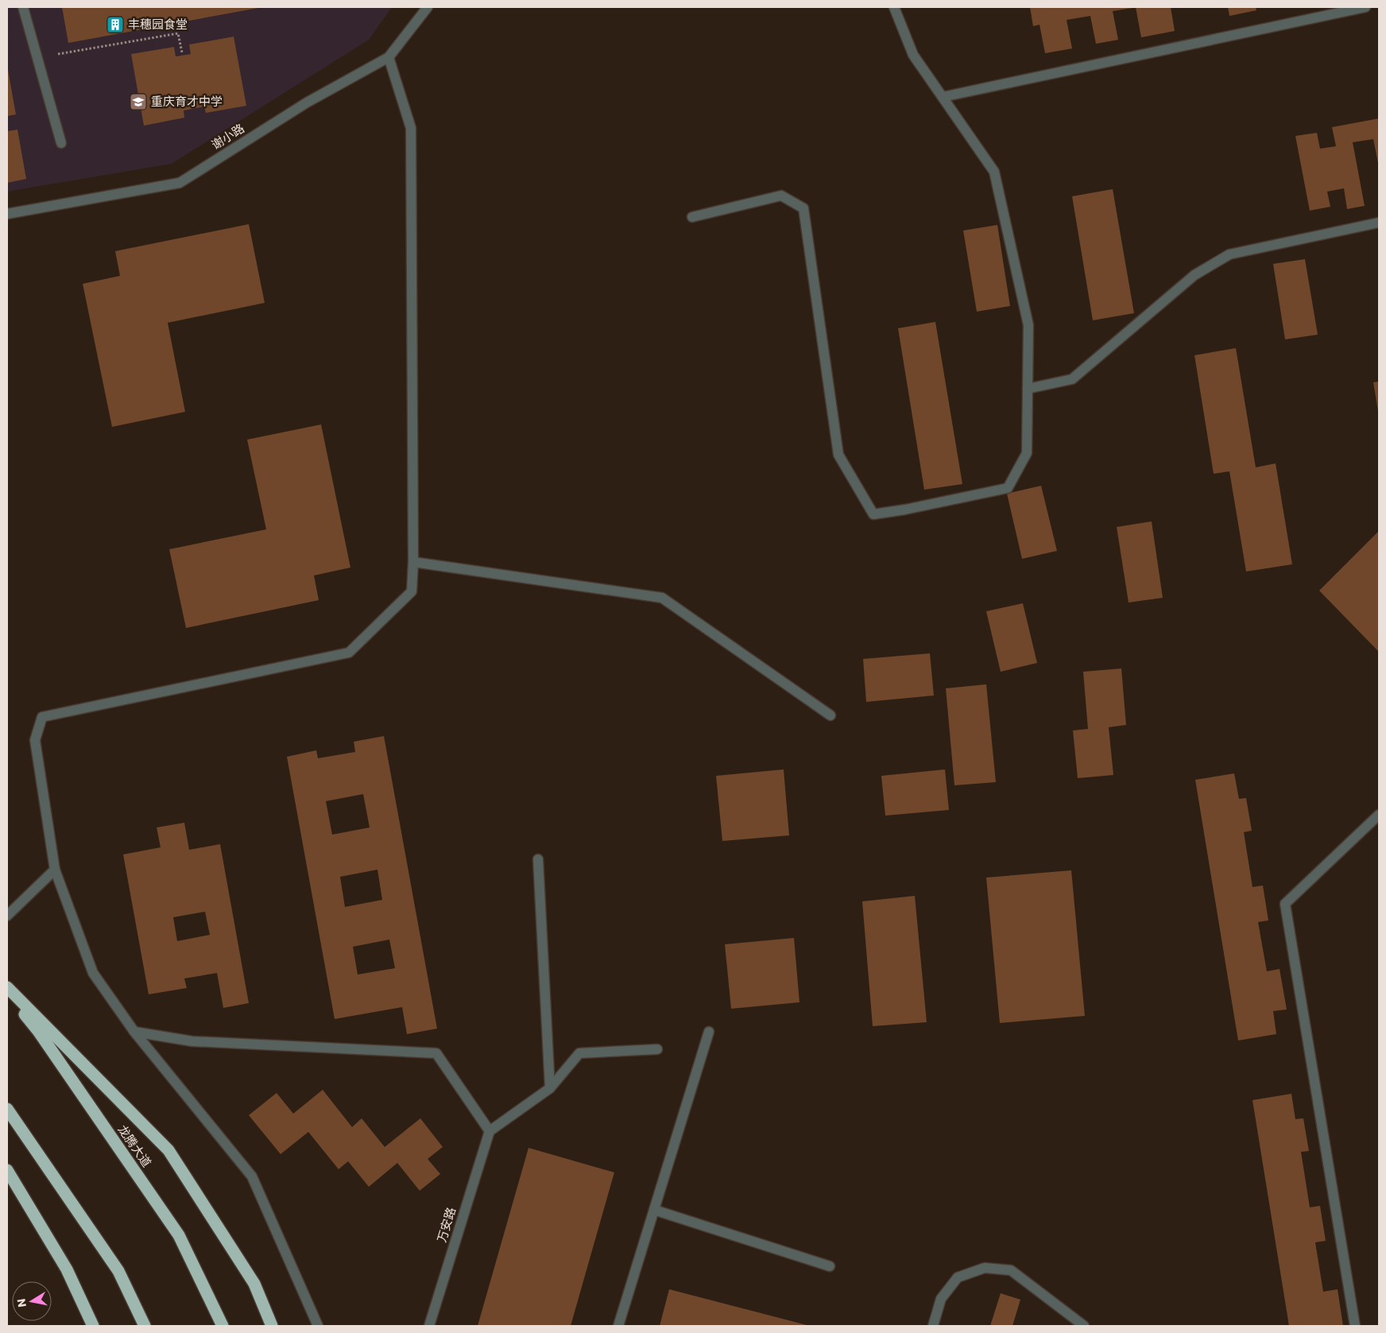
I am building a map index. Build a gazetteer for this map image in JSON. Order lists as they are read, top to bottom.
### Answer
{
  "streets": {
    "highway": ["龙腾大道"],
    "street": ["谢小路", "万安路"]
  },
  "places": {
    "building": ["丰穗园食堂"],
    "school or university": ["重庆育才中学"]
  },
  "north": "left"
}
